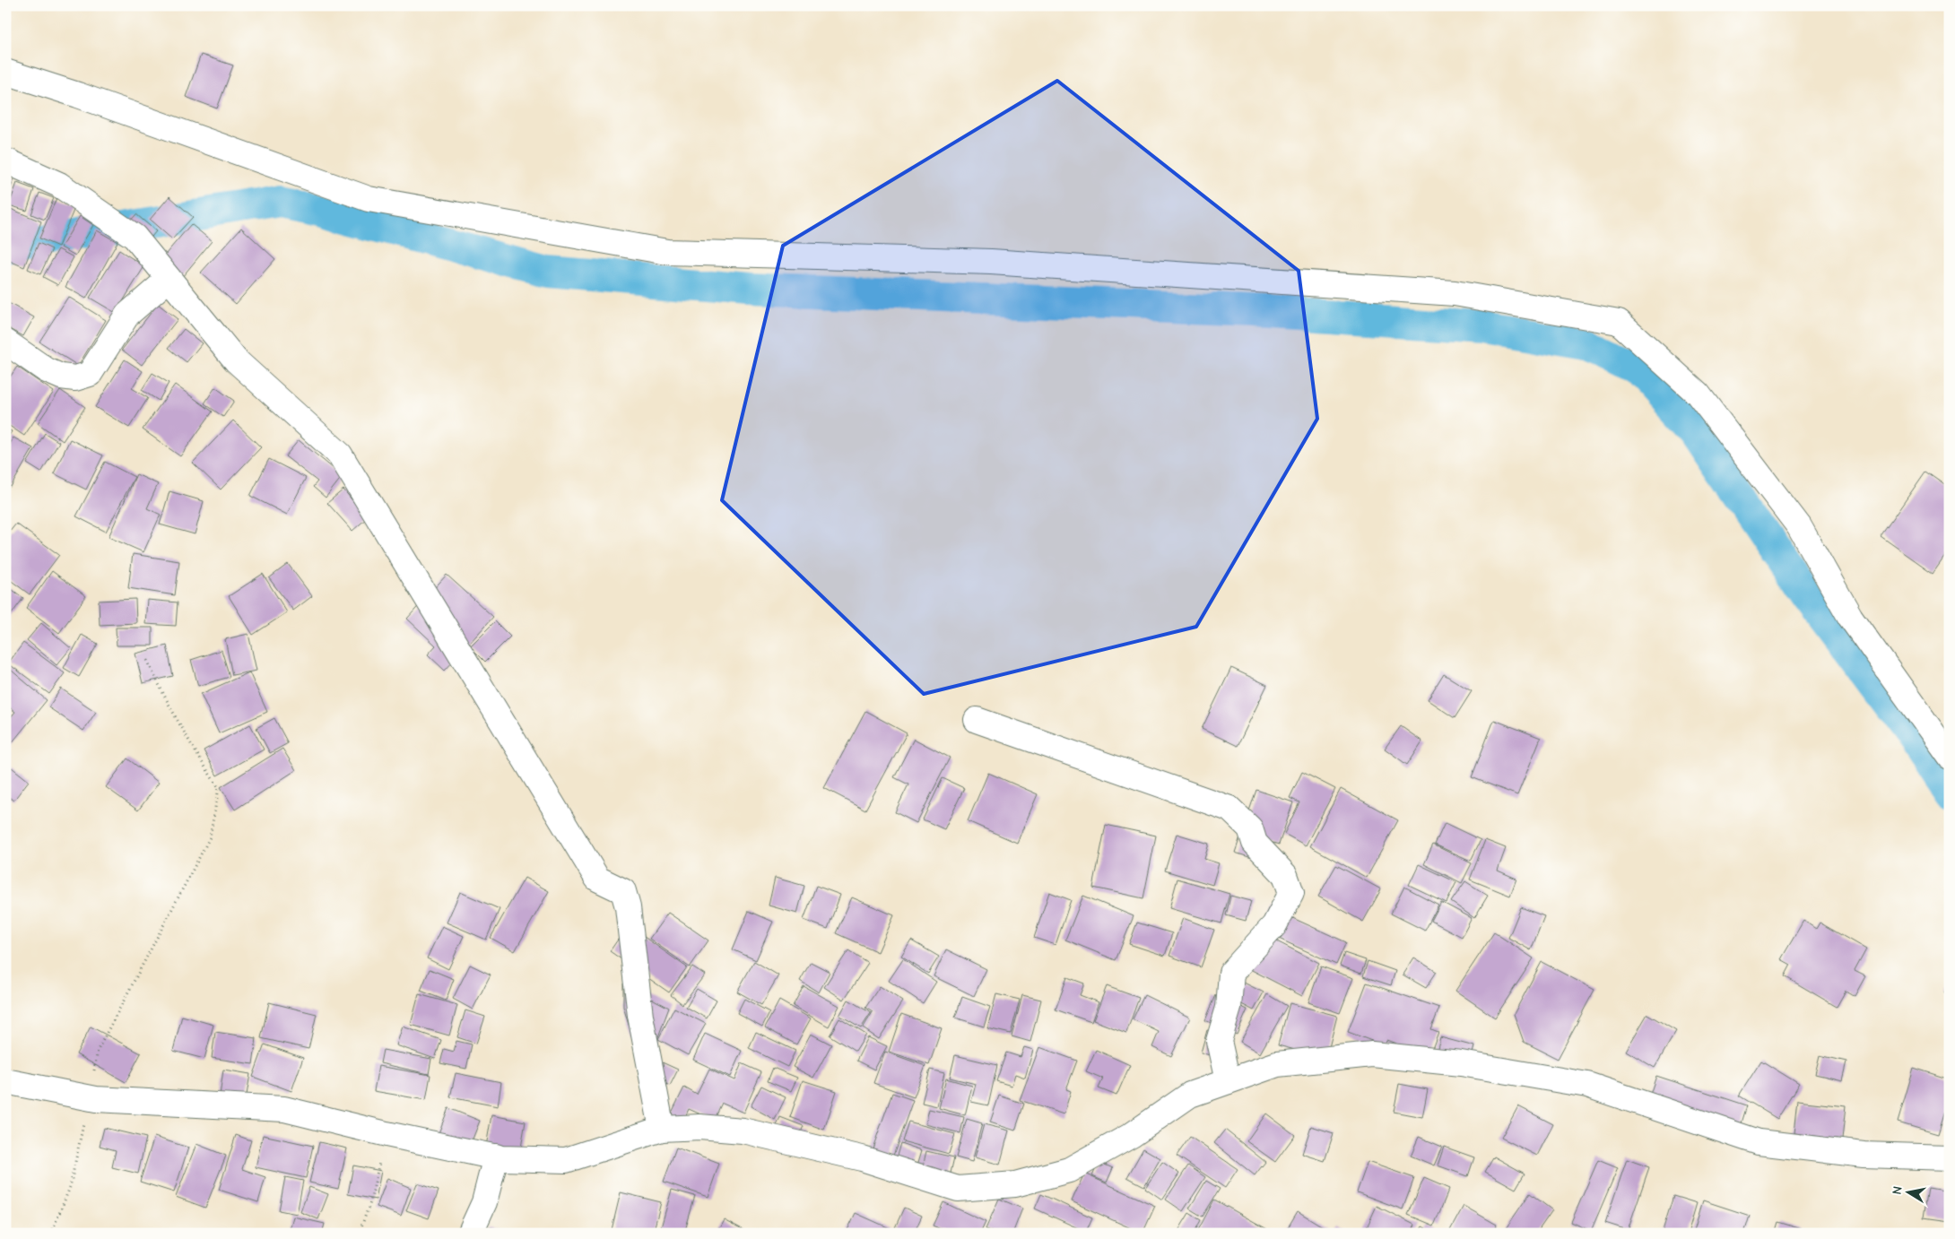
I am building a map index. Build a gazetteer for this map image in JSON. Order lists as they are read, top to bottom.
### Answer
{
  "north": "left"
}
